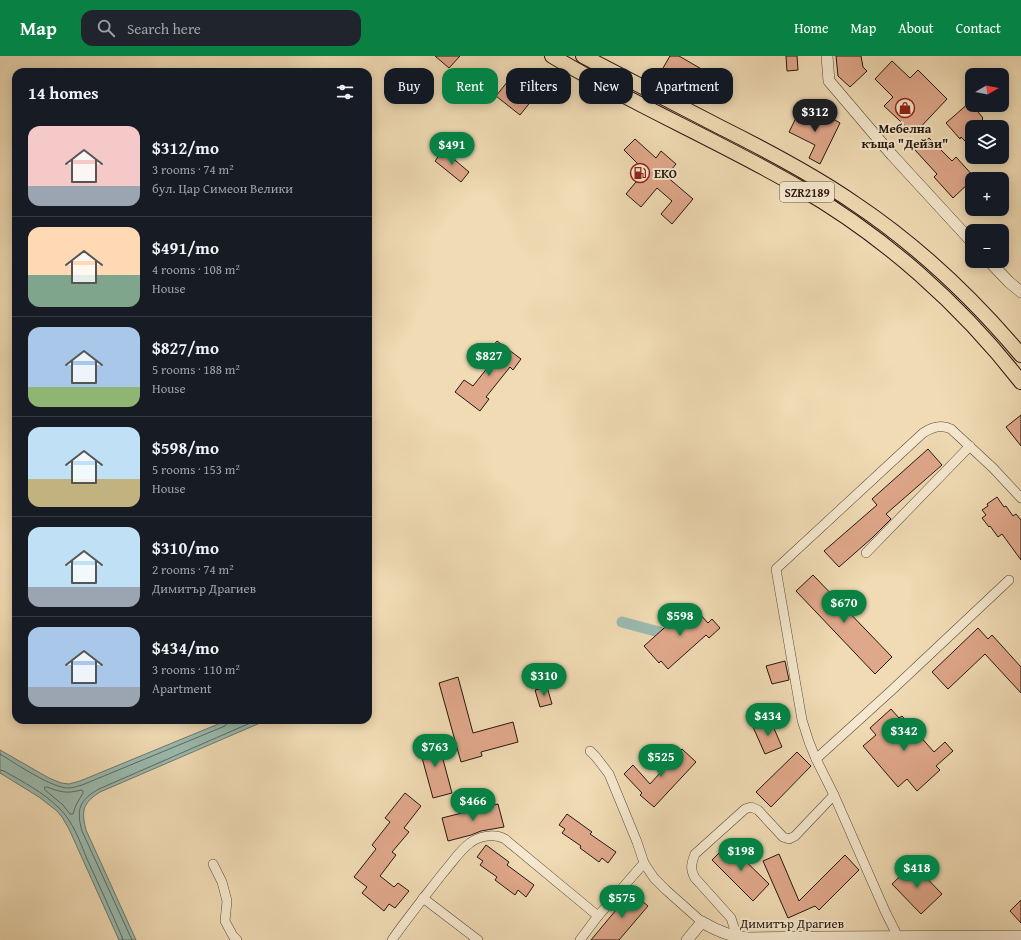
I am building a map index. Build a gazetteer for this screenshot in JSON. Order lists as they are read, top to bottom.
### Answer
{
  "streets": {
    "main road": ["SZR2189"],
    "street": ["Димитър Драгиев"]
  },
  "places": {
    "shop": ["Мебелна къща \"Дейзи\""],
    "fuel station": ["EKO"]
  },
  "north": "right",
  "page": {
    "header": "Map",
    "search": "Search here",
    "nav": [
      "Home",
      "Map",
      "About",
      "Contact"
    ],
    "map_buttons": ["+", "−"],
    "chip": [
      "Buy",
      "Rent",
      "Filters",
      "New",
      "Apartment"
    ],
    "heading": "14 homes",
    "price": [
      "$312",
      "$491",
      "$827",
      "$670",
      "$598",
      "$310",
      "$434",
      "$342",
      "$763",
      "$525",
      "$466",
      "$198",
      "$418",
      "$575"
    ],
    "list": [
      {
        "name": "$312/mo",
        "note": "3 rooms · 74 m² · бул. Цар Симеон Велики"
      },
      {
        "name": "$491/mo",
        "note": "4 rooms · 108 m² · House"
      },
      {
        "name": "$827/mo",
        "note": "5 rooms · 188 m² · House"
      },
      {
        "name": "$598/mo",
        "note": "5 rooms · 153 m² · House"
      },
      {
        "name": "$310/mo",
        "note": "2 rooms · 74 m² · Димитър Драгиев"
      },
      {
        "name": "$434/mo",
        "note": "3 rooms · 110 m² · Apartment"
      }
    ]
  }
}
